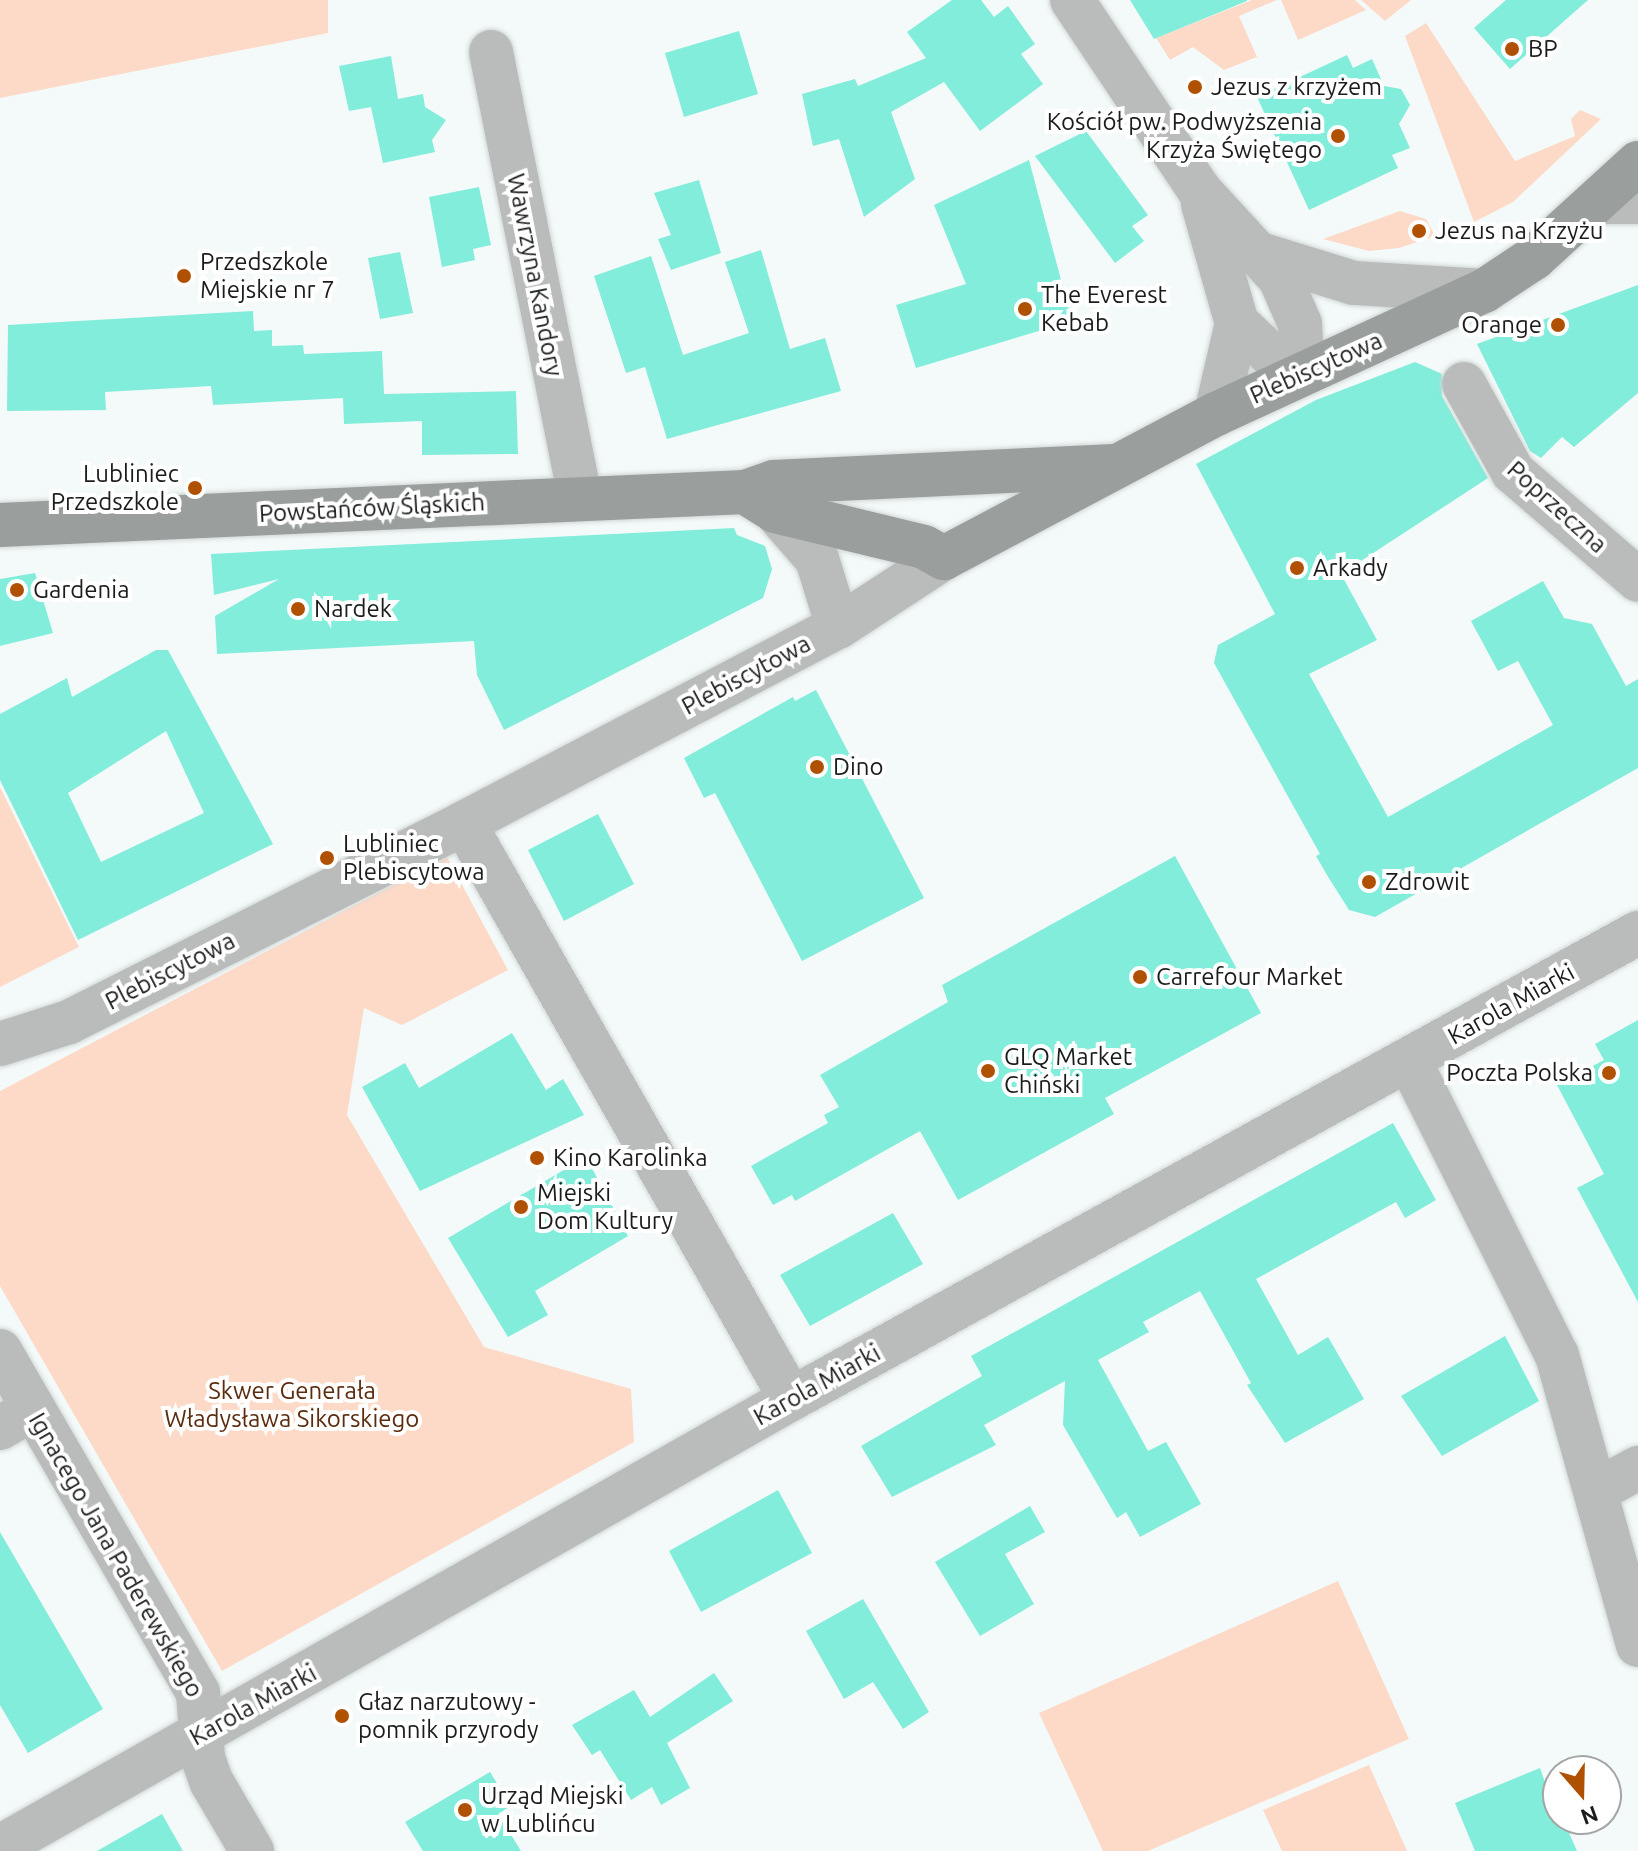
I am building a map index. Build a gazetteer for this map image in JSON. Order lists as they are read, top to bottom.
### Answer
{
  "streets": {
    "main road": ["Plebiscytowa", "Powstańców Śląskich"],
    "street": [
      "Wawrzyna Kandory",
      "Poprzeczna",
      "Karola Miarki",
      "Ignacego Jana Paderewskiego"
    ]
  },
  "crossings": [
    ["Wawrzyna Kandory", "Powstańców Śląskich"],
    ["Plebiscytowa", "Powstańców Śląskich"],
    ["Karola Miarki", "Ignacego Jana Paderewskiego"]
  ],
  "parks": ["Skwer Generała Władysława Sikorskiego"],
  "places": [
    "BP",
    "Jezus z krzyżem",
    "Kościół pw. Podwyższenia Krzyża Świętego",
    "Jezus na Krzyżu",
    "Przedszkole Miejskie nr 7",
    "The Everest Kebab",
    "Orange",
    "Lubliniec Przedszkole",
    "Arkady",
    "Gardenia",
    "Nardek",
    "Dino",
    "Lubliniec Plebiscytowa",
    "Zdrowit",
    "Carrefour Market",
    "GLQ Market Chiński",
    "Poczta Polska",
    "Kino Karolinka",
    "Miejski Dom Kultury",
    "Głaz narzutowy - pomnik przyrody",
    "Urząd Miejski w Lublińcu"
  ],
  "north": "bottom"
}
